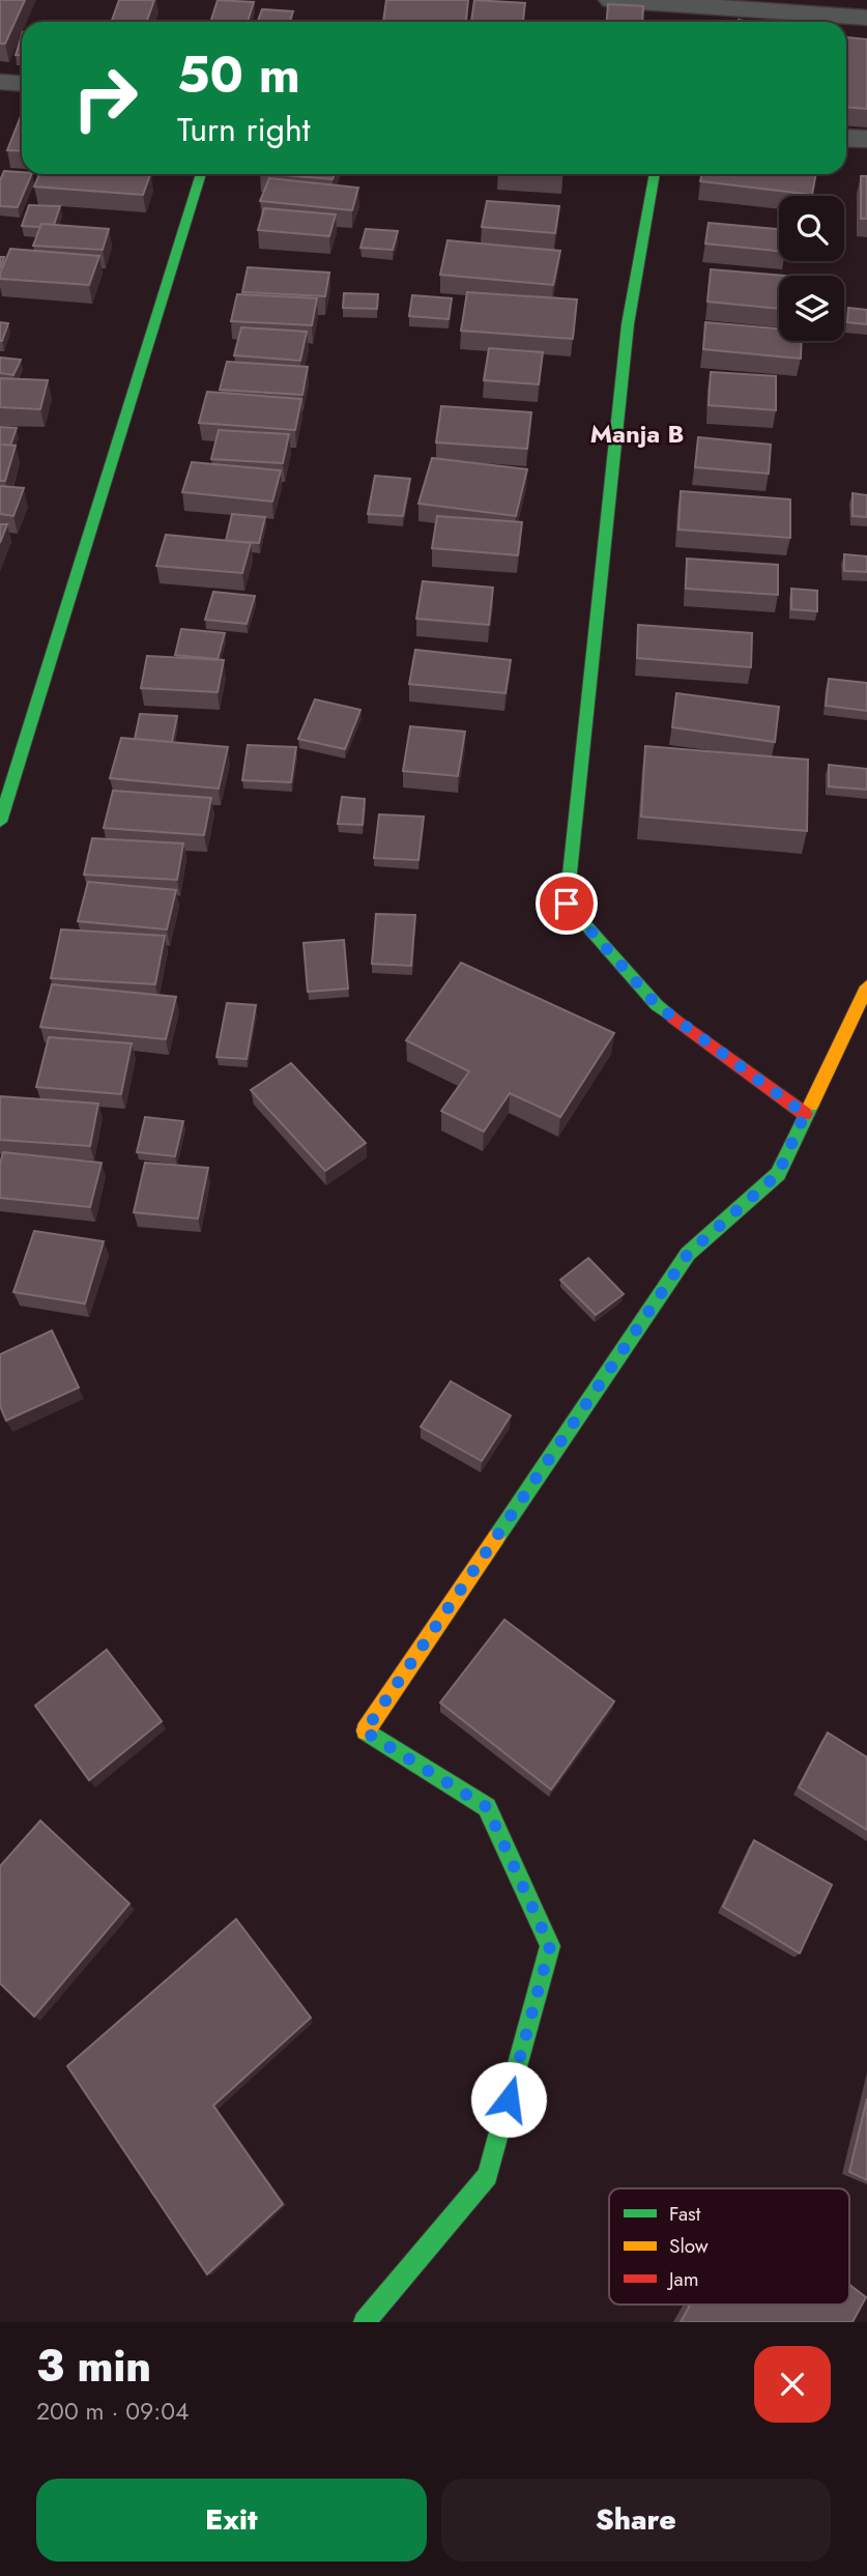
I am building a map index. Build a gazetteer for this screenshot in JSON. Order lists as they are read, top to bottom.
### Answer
{
  "districts": ["Manja B"],
  "legend": ["Fast", "Slow", "Jam"],
  "page": {
    "turn": ["50 m", "Turn right"],
    "heading": ["3 min", "200 m · 09:04"],
    "buttons": ["Exit", "Share"]
  }
}
